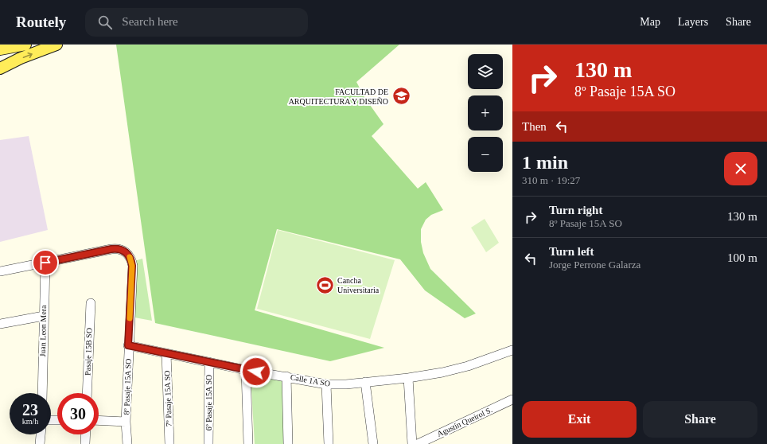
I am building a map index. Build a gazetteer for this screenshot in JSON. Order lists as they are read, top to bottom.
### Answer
{
  "streets": {
    "street": [
      "Juan Leon Mera",
      "Pasaje 15B SO",
      "Calle 1A SO",
      "8º Pasaje 15A SO",
      "7º Pasaje 15A SO",
      "6º Pasaje 15A SO",
      "Agustín Queirol S."
    ]
  },
  "crossings": [
    ["Juan Leon Mera", "8º Pasaje 15A SO"],
    ["Calle 1A SO", "8º Pasaje 15A SO"],
    ["Calle 1A SO", "7º Pasaje 15A SO"],
    ["Calle 1A SO", "6º Pasaje 15A SO"]
  ],
  "places": {
    "school or university": ["FACULTAD DE ARQUITECTURA Y DISEÑO"],
    "sports": ["Cancha Universitaria"]
  },
  "page": {
    "header": "Routely",
    "search": "Search here",
    "nav": ["Map", "Layers", "Share"],
    "turn": ["130 m", "8º Pasaje 15A SO"],
    "map_buttons": ["+", "−"],
    "then": "Then",
    "heading": ["1 min", "310 m · 19:27"],
    "list": [
      {
        "name": "Turn right",
        "note": "8º Pasaje 15A SO",
        "value": "130 m"
      },
      {
        "name": "Turn left",
        "note": "Jorge Perrone Galarza",
        "value": "100 m"
      }
    ],
    "speed": "23 km/h",
    "limit": "30",
    "buttons": ["Exit", "Share"]
  }
}
